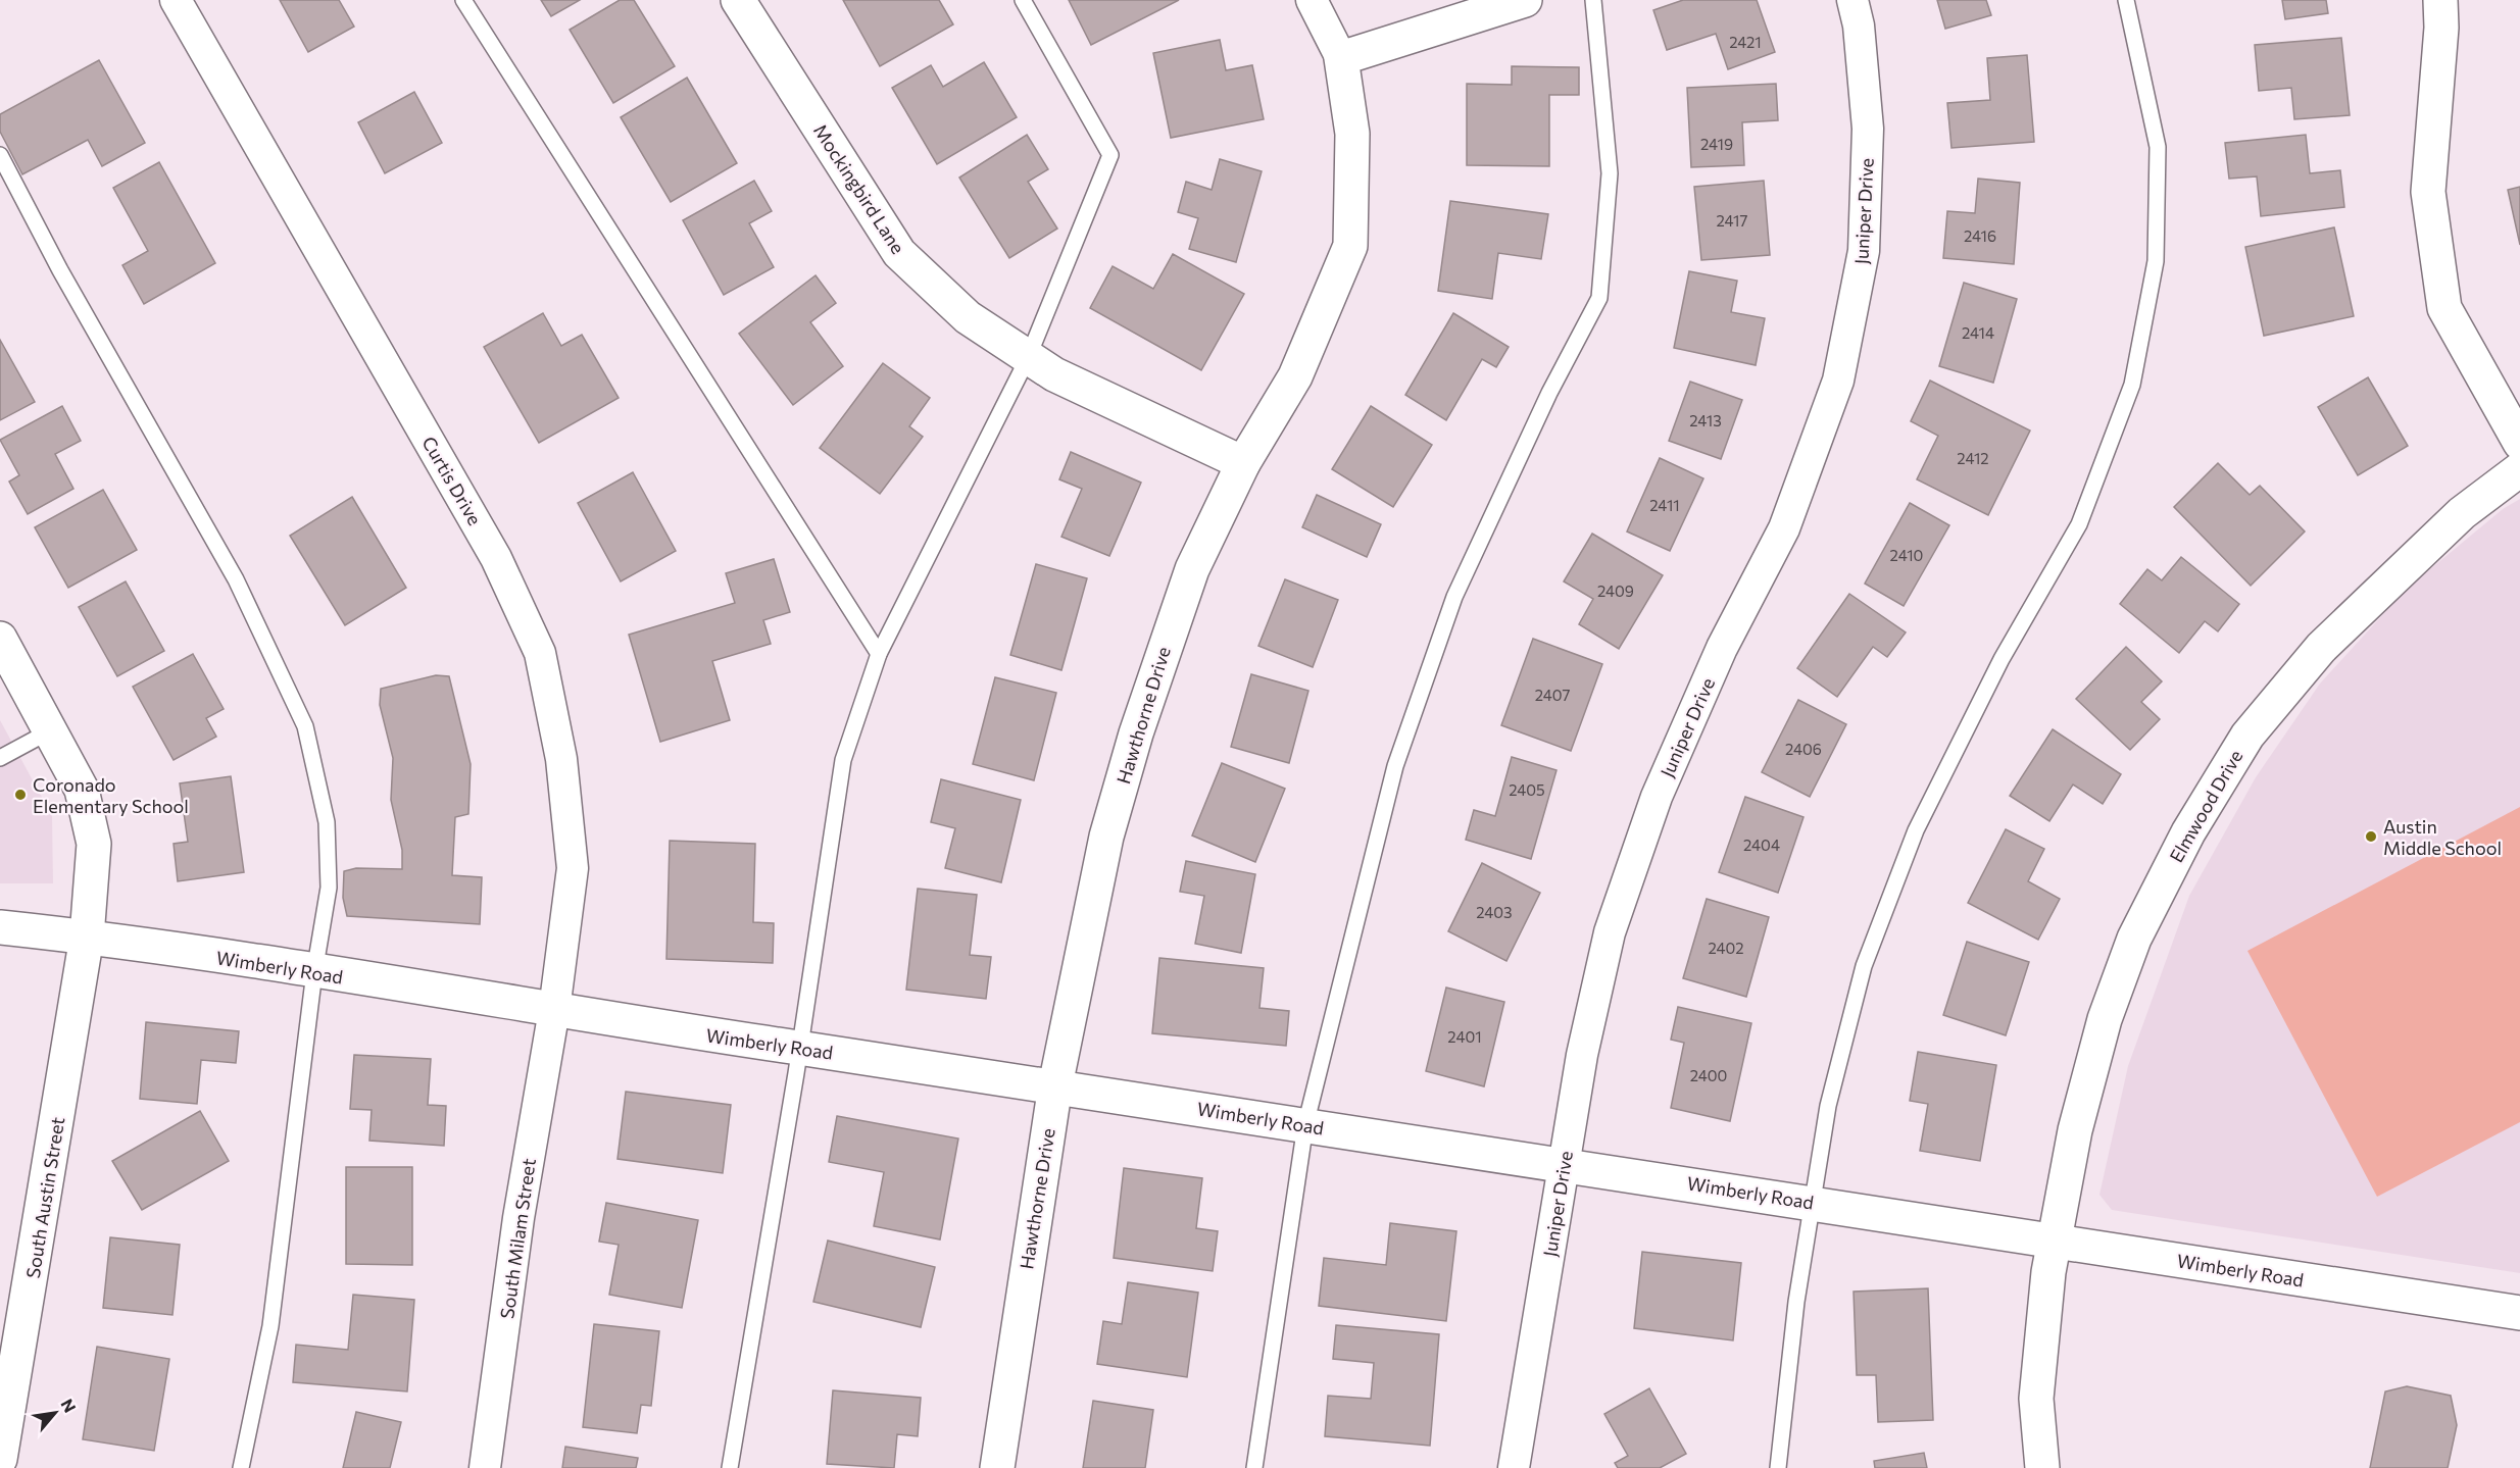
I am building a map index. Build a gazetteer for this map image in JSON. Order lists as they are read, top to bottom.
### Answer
{
  "streets": {
    "main road": [
      "Mockingbird Lane",
      "Hawthorne Drive",
      "Elmwood Drive",
      "Wimberly Road",
      "South Austin Street"
    ],
    "street": ["Juniper Drive", "Curtis Drive", "South Milam Street"]
  },
  "crossings": [
    ["Mockingbird Lane", "Hawthorne Drive"],
    ["Juniper Drive", "Wimberly Road"],
    ["Curtis Drive", "Wimberly Road"],
    ["Curtis Drive", "South Milam Street"],
    ["Hawthorne Drive", "Wimberly Road"],
    ["Elmwood Drive", "Wimberly Road"],
    ["Wimberly Road", "South Austin Street"],
    ["Wimberly Road", "South Milam Street"]
  ],
  "places": ["Coronado Elementary School", "Austin Middle School"],
  "house_numbers": [
    "2421",
    "2419",
    "2417",
    "2416",
    "2414",
    "2413",
    "2412",
    "2411",
    "2410",
    "2409",
    "2407",
    "2406",
    "2405",
    "2404",
    "2403",
    "2402",
    "2401",
    "2400"
  ],
  "north": "top right"
}
